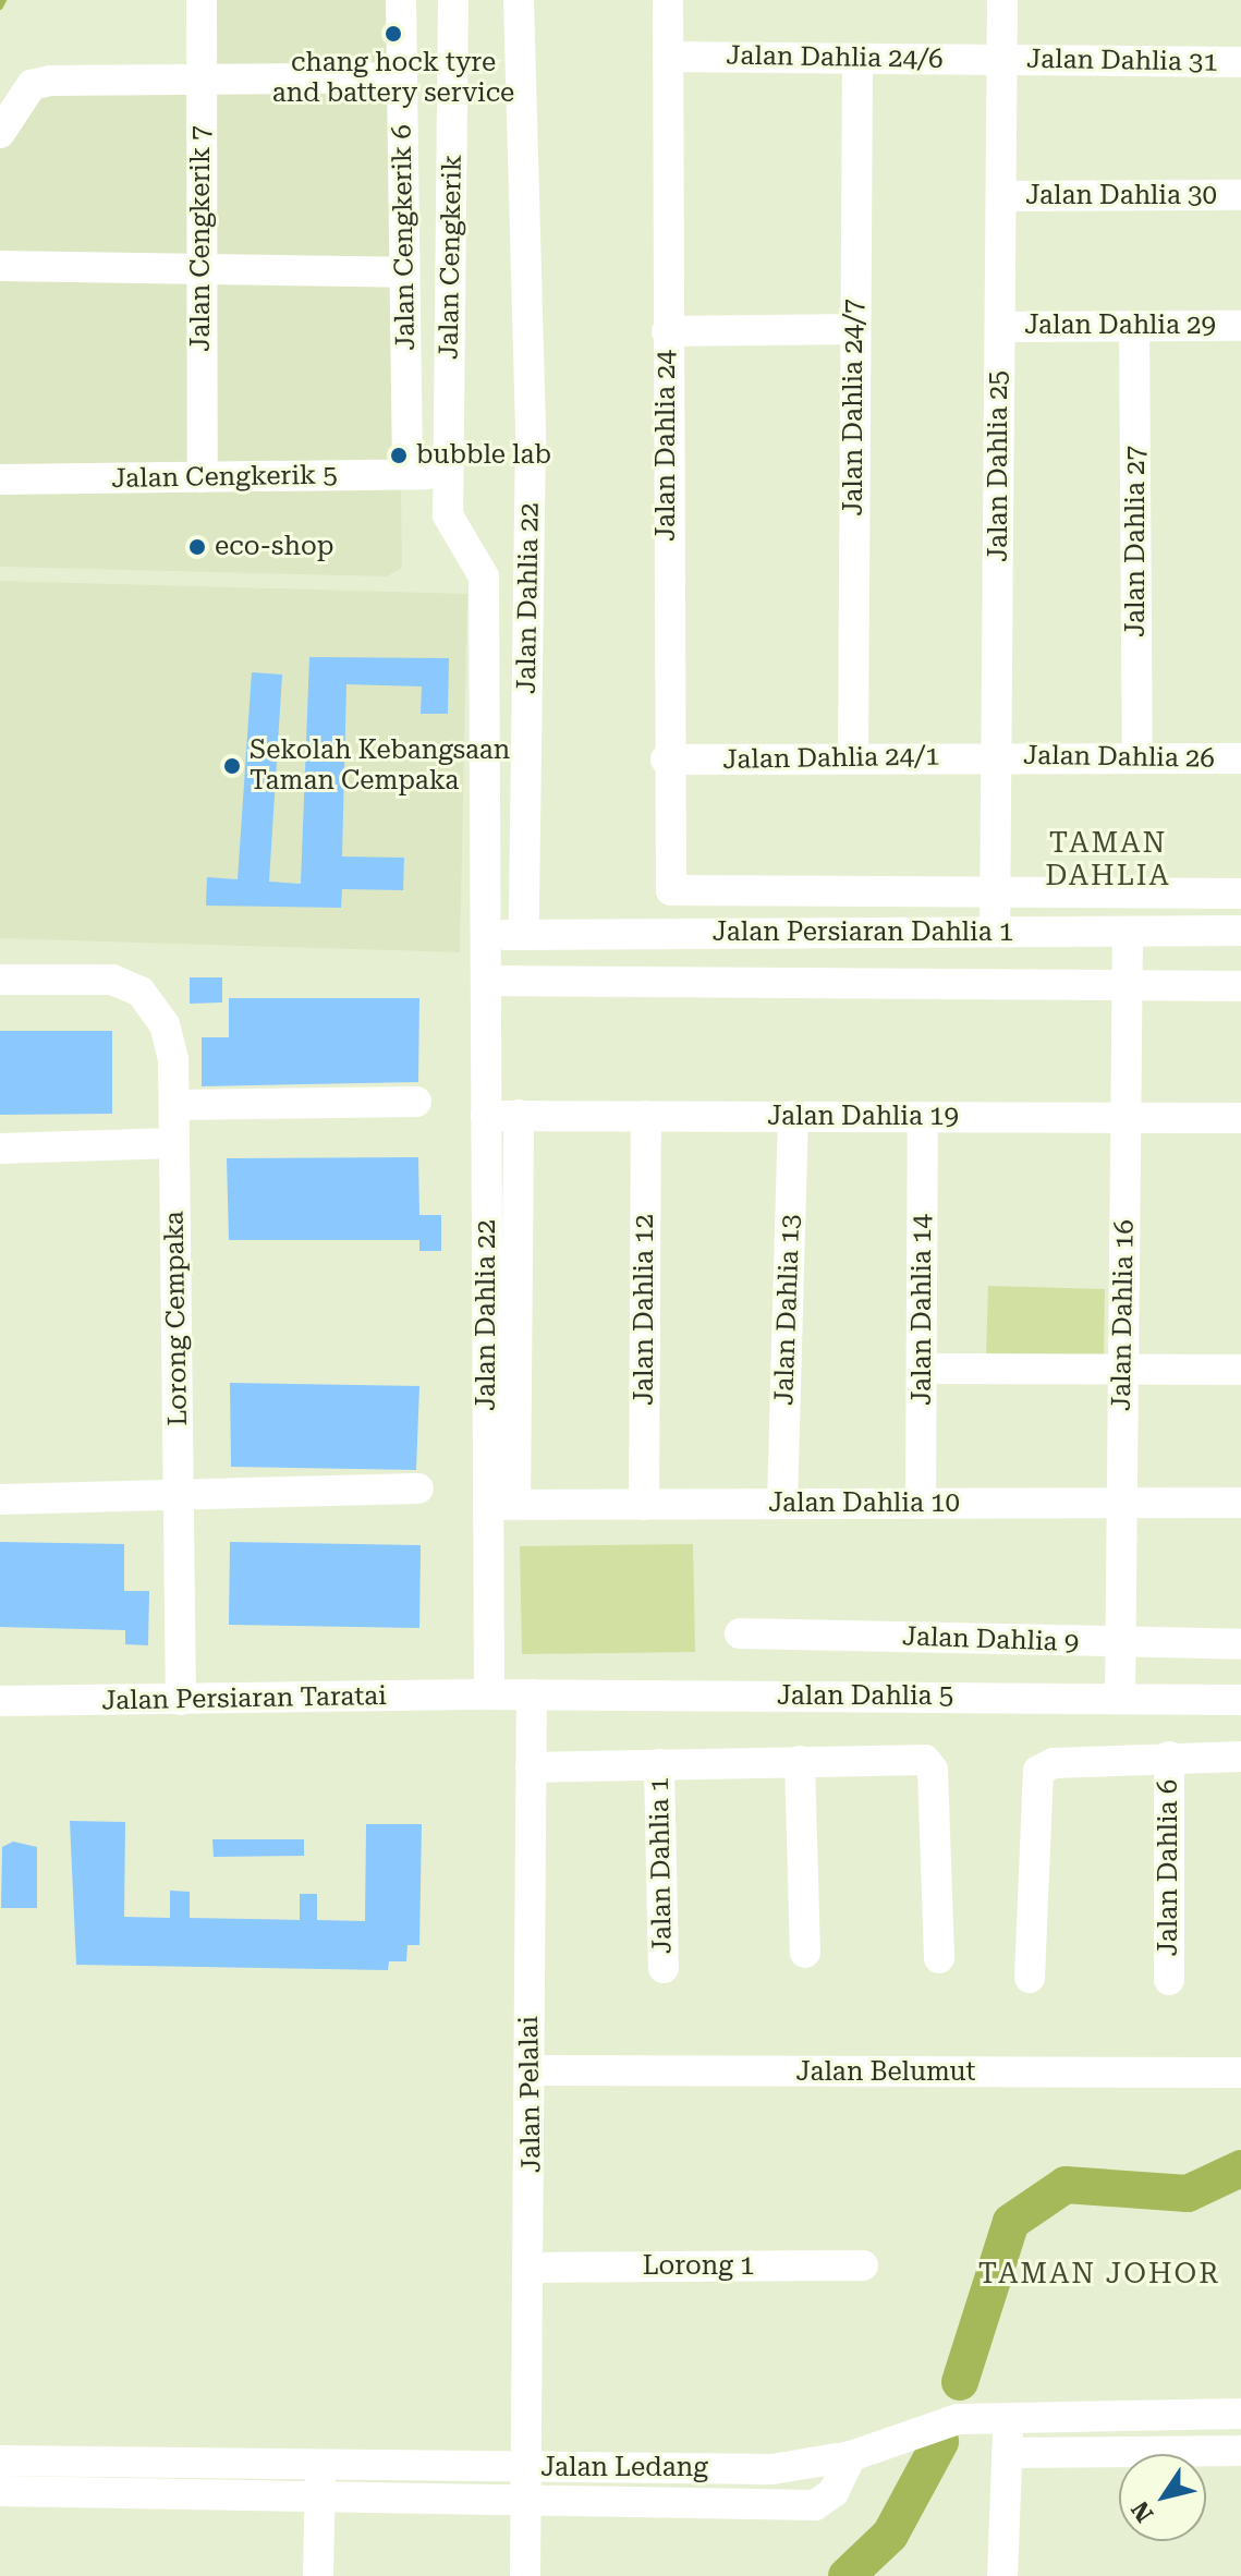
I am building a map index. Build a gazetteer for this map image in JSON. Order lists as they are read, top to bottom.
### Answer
{
  "streets": {
    "street": [
      "Jalan Dahlia 24/6",
      "Jalan Dahlia 31",
      "Jalan Dahlia 30",
      "Jalan Cengkerik 6",
      "Jalan Cengkerik 7",
      "Jalan Cengkerik",
      "Jalan Dahlia 29",
      "Jalan Dahlia 24/7",
      "Jalan Dahlia 24",
      "Jalan Dahlia 25",
      "Jalan Cengkerik 5",
      "Jalan Dahlia 27",
      "Jalan Dahlia 22",
      "Jalan Dahlia 26",
      "Jalan Dahlia 24/1",
      "Jalan Persiaran Dahlia 1",
      "Jalan Dahlia 19",
      "Jalan Dahlia 12",
      "Jalan Dahlia 13",
      "Jalan Dahlia 14",
      "Jalan Dahlia 16",
      "Lorong Cempaka",
      "Jalan Dahlia 10",
      "Jalan Dahlia 9",
      "Jalan Dahlia 5",
      "Jalan Persiaran Taratai",
      "Jalan Dahlia 1",
      "Jalan Dahlia 6",
      "Jalan Belumut",
      "Jalan Pelalai",
      "Lorong 1",
      "Jalan Ledang"
    ]
  },
  "crossings": [
    ["Jalan Dahlia 24/6", "Jalan Dahlia 31"],
    ["Jalan Dahlia 24/6", "Jalan Dahlia 24/7"],
    ["Jalan Dahlia 24/6", "Jalan Dahlia 24"],
    ["Jalan Dahlia 24/6", "Jalan Dahlia 25"],
    ["Jalan Dahlia 31", "Jalan Dahlia 25"],
    ["Jalan Dahlia 30", "Jalan Dahlia 25"],
    ["Jalan Cengkerik 6", "Jalan Cengkerik 5"],
    ["Jalan Cengkerik 7", "Jalan Cengkerik 5"],
    ["Jalan Cengkerik", "Jalan Cengkerik 5"],
    ["Jalan Cengkerik", "Jalan Dahlia 22"],
    ["Jalan Dahlia 29", "Jalan Dahlia 25"],
    ["Jalan Dahlia 29", "Jalan Dahlia 27"],
    ["Jalan Dahlia 24/7", "Jalan Dahlia 24/1"],
    ["Jalan Dahlia 24", "Jalan Dahlia 25"],
    ["Jalan Dahlia 24", "Jalan Dahlia 24/1"],
    ["Jalan Dahlia 25", "Jalan Dahlia 26"],
    ["Jalan Dahlia 25", "Jalan Dahlia 24/1"],
    ["Jalan Dahlia 25", "Jalan Persiaran Dahlia 1"],
    ["Jalan Dahlia 27", "Jalan Dahlia 26"],
    ["Jalan Dahlia 22", "Jalan Persiaran Dahlia 1"],
    ["Jalan Dahlia 22", "Jalan Dahlia 19"],
    ["Jalan Dahlia 22", "Jalan Dahlia 10"],
    ["Jalan Dahlia 22", "Jalan Dahlia 5"],
    ["Jalan Dahlia 22", "Jalan Persiaran Taratai"],
    ["Jalan Dahlia 26", "Jalan Dahlia 24/1"],
    ["Jalan Persiaran Dahlia 1", "Jalan Dahlia 16"],
    ["Jalan Dahlia 19", "Jalan Dahlia 12"],
    ["Jalan Dahlia 19", "Jalan Dahlia 13"],
    ["Jalan Dahlia 19", "Jalan Dahlia 14"],
    ["Jalan Dahlia 19", "Jalan Dahlia 16"],
    ["Jalan Dahlia 12", "Jalan Dahlia 10"],
    ["Jalan Dahlia 13", "Jalan Dahlia 10"],
    ["Jalan Dahlia 14", "Jalan Dahlia 10"],
    ["Jalan Dahlia 16", "Jalan Dahlia 10"],
    ["Jalan Dahlia 16", "Jalan Dahlia 9"],
    ["Jalan Dahlia 16", "Jalan Dahlia 5"],
    ["Lorong Cempaka", "Jalan Persiaran Taratai"],
    ["Jalan Dahlia 5", "Jalan Persiaran Taratai"],
    ["Jalan Dahlia 5", "Jalan Pelalai"],
    ["Jalan Belumut", "Jalan Pelalai"],
    ["Jalan Pelalai", "Lorong 1"],
    ["Jalan Pelalai", "Jalan Ledang"]
  ],
  "districts": ["TAMAN DAHLIA", "TAMAN JOHOR"],
  "places": [
    "chang hock tyre and battery service",
    "bubble lab",
    "eco-shop",
    "Sekolah Kebangsaan Taman Cempaka"
  ],
  "north": "bottom left"
}
